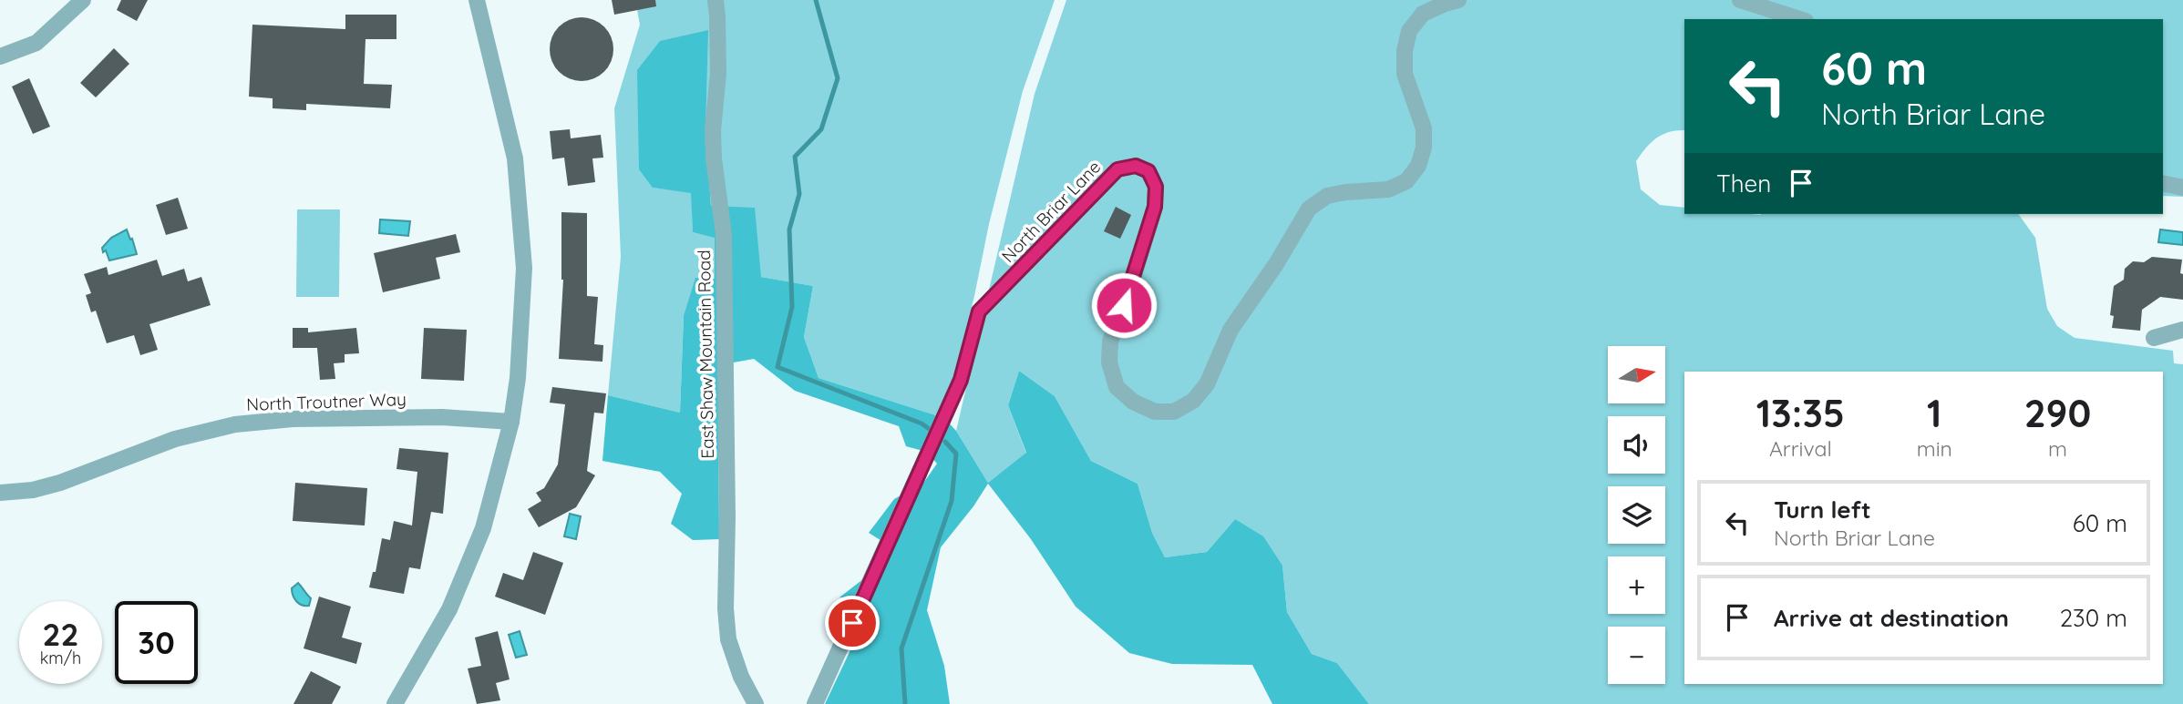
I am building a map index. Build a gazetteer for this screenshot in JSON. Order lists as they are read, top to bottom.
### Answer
{
  "streets": {
    "street": ["North Briar Lane", "East Shaw Mountain Road", "North Troutner Way"]
  },
  "north": "right",
  "page": {
    "turn": ["60 m", "North Briar Lane"],
    "then": "Then",
    "map_buttons": ["+", "−"],
    "eta": [
      "13:35",
      "Arrival",
      "1",
      "min",
      "290",
      "m"
    ],
    "list": [
      {
        "name": "Turn left",
        "note": "North Briar Lane",
        "value": "60 m"
      },
      {
        "name": "Arrive at destination",
        "value": "230 m"
      }
    ],
    "speed": "22 km/h",
    "limit": "30"
  }
}
